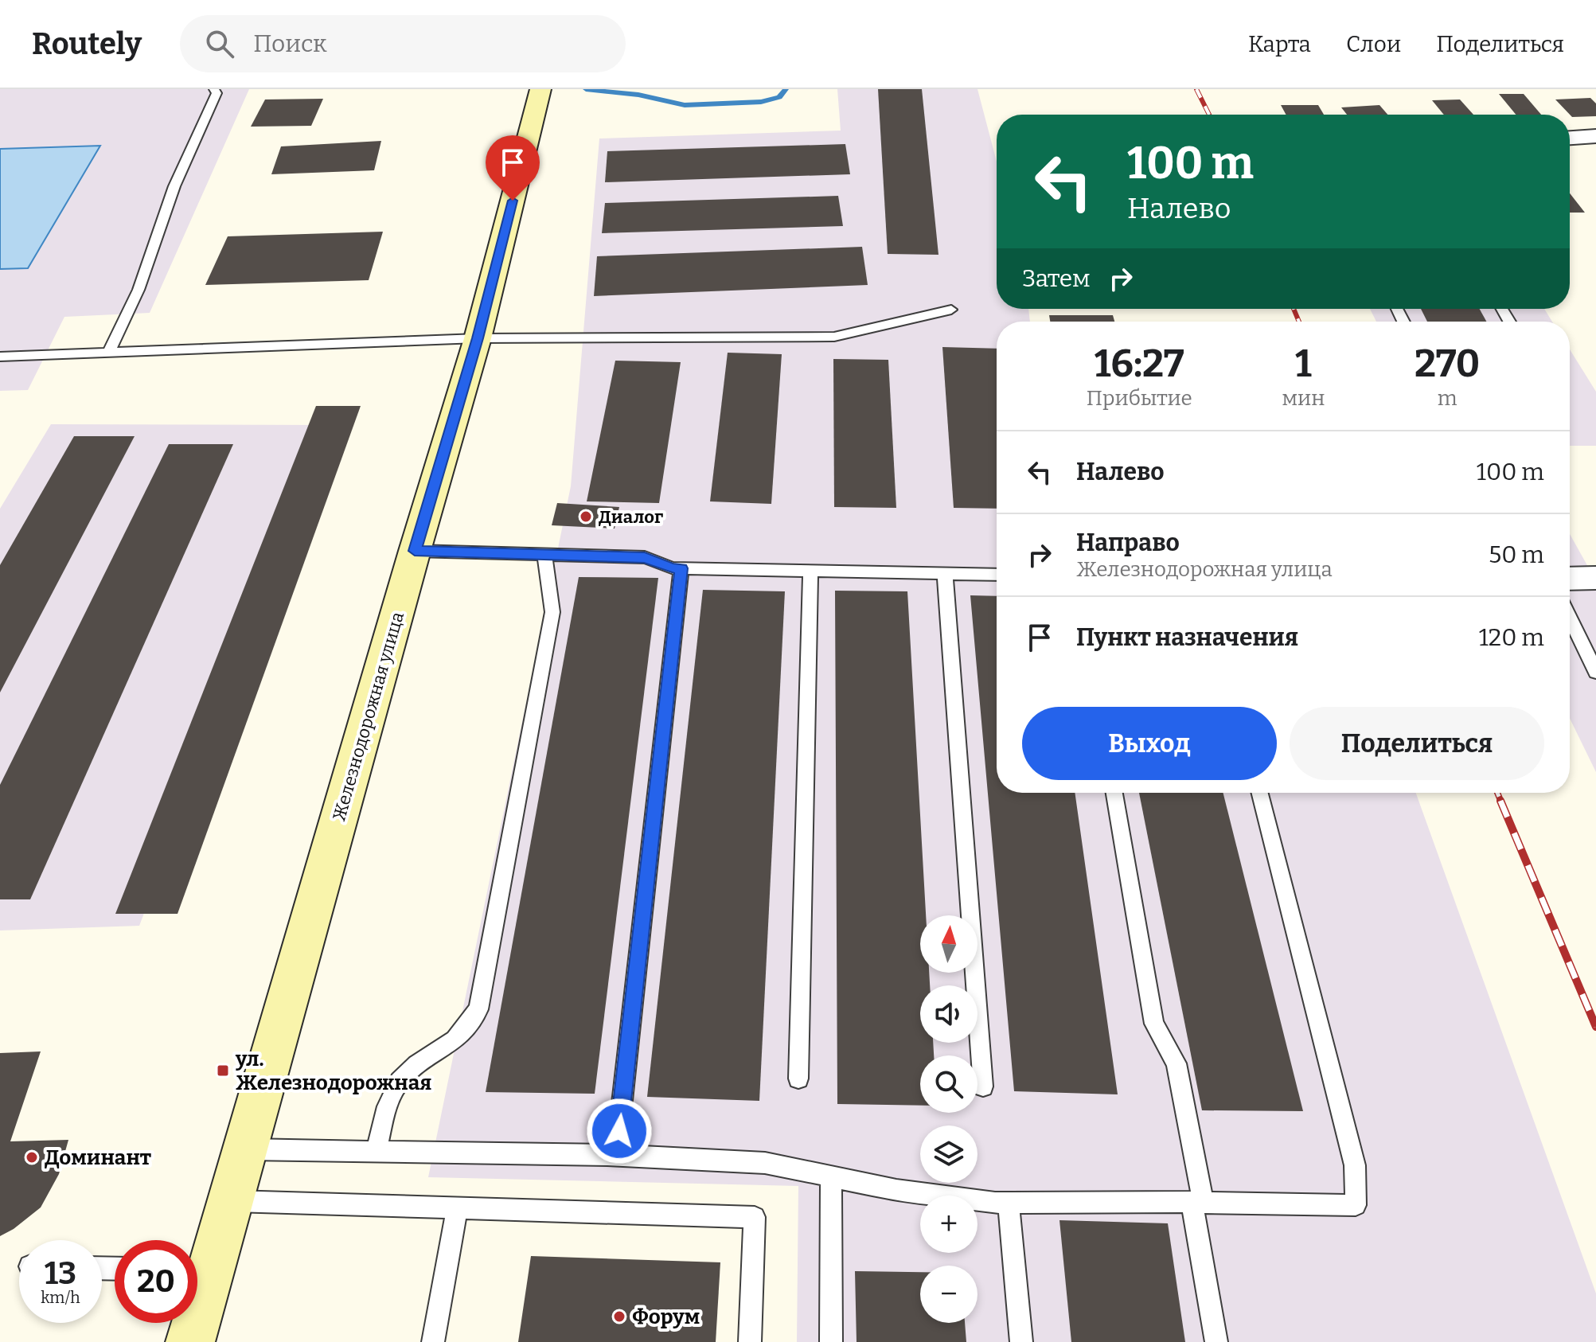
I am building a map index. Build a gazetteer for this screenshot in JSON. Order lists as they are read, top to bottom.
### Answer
{
  "streets": {
    "main road": ["Железнодорожная улица"]
  },
  "places": {
    "other": ["Диалог", "Доминант", "Форум"],
    "transit": ["ул. Железнодорожная"]
  },
  "north": "top",
  "page": {
    "header": "Routely",
    "search": "Поиск",
    "nav": ["Карта", "Слои", "Поделиться"],
    "turn": ["100 m", "Налево"],
    "then": "Затем",
    "eta": [
      "16:27",
      "Прибытие",
      "1",
      "мин",
      "270",
      "m"
    ],
    "list": [
      {
        "name": "Налево",
        "value": "100 m"
      },
      {
        "name": "Направо",
        "note": "Железнодорожная улица",
        "value": "50 m"
      },
      {
        "name": "Пункт назначения",
        "value": "120 m"
      }
    ],
    "buttons": ["Выход", "Поделиться"],
    "map_buttons": ["+", "−"],
    "speed": "13 km/h",
    "limit": "20"
  }
}
